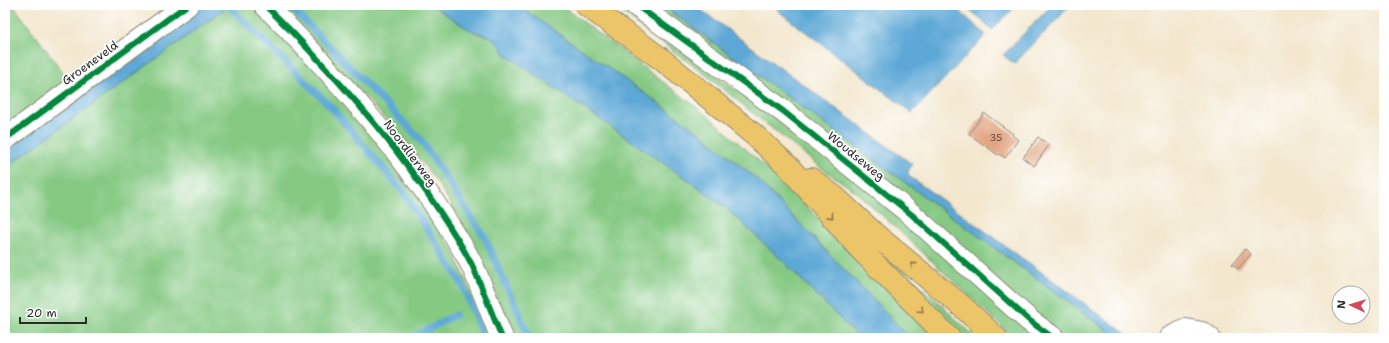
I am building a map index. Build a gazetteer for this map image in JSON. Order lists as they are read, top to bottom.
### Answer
{
  "streets": {
    "street": ["Groeneveld", "Noordlierweg", "Woudseweg"]
  },
  "house_numbers": ["35"],
  "scale_bar": "20 m",
  "north": "left"
}
